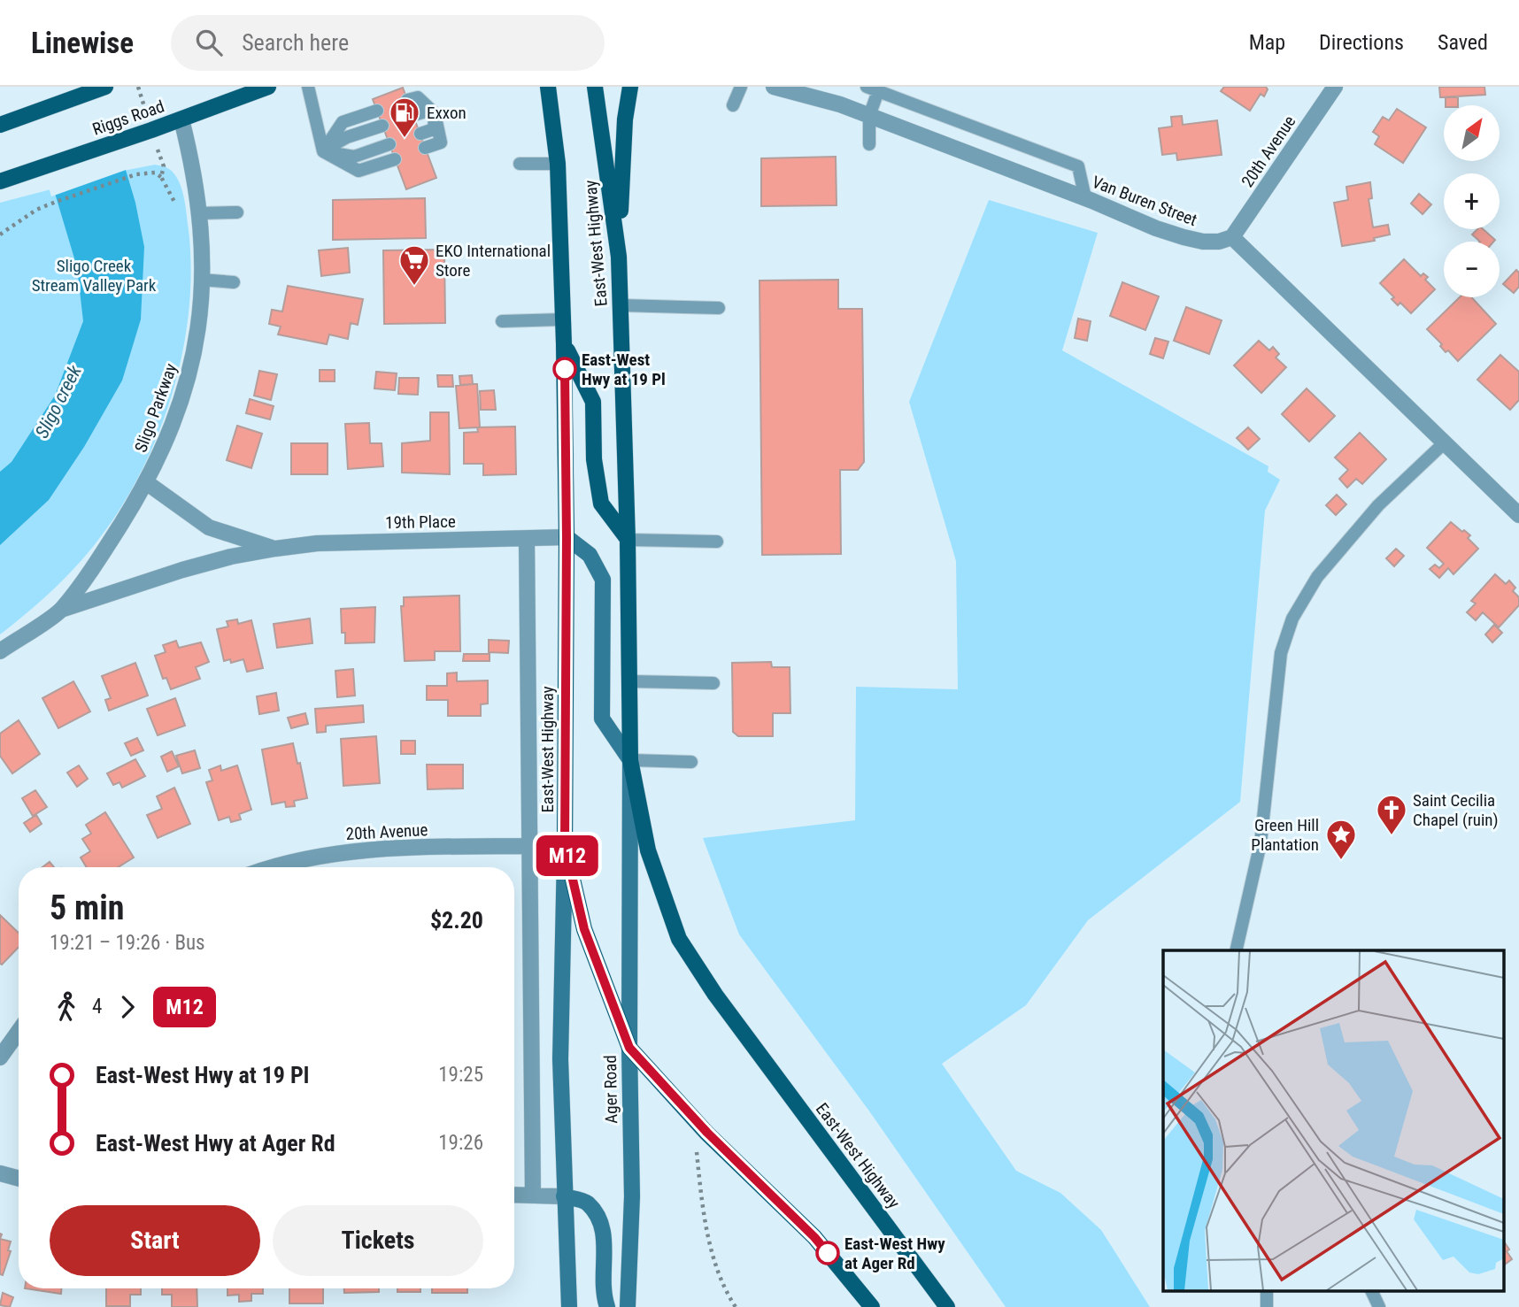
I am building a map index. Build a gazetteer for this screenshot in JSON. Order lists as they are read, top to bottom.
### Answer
{
  "streets": {
    "main road": ["Riggs Road", "East-West Highway", "Ager Road"],
    "street": [
      "20th Avenue",
      "Van Buren Street",
      "Sligo Parkway",
      "19th Place"
    ]
  },
  "crossings": [
    ["Riggs Road", "Sligo Parkway"],
    ["20th Avenue", "Van Buren Street"],
    ["20th Avenue", "East-West Highway"],
    ["East-West Highway", "19th Place"],
    ["East-West Highway", "Ager Road"],
    ["Sligo Parkway", "19th Place"]
  ],
  "water": ["Sligo creek"],
  "parks": ["Sligo Creek Stream Valley Park"],
  "places": {
    "fuel station": ["Exxon"],
    "supermarket": ["EKO International Store"],
    "other": ["East-West Hwy at 19 Pl", "East-West Hwy at Ager Rd"],
    "church": ["Saint Cecilia Chapel (ruin)"],
    "place": ["Green Hill Plantation"]
  },
  "lines": ["bus line M12"],
  "north": "top right",
  "page": {
    "header": "Linewise",
    "search": "Search here",
    "nav": ["Map", "Directions", "Saved"],
    "on_map": "M12",
    "map_buttons": ["+", "−"],
    "heading": ["5 min", "19:21 – 19:26 · Bus", "$2.20"],
    "legs": ["4", "M12"],
    "list": [
      {
        "name": "East-West Hwy at 19 Pl",
        "value": "19:25"
      },
      {
        "name": "East-West Hwy at Ager Rd",
        "value": "19:26"
      }
    ],
    "buttons": ["Start", "Tickets"]
  }
}
